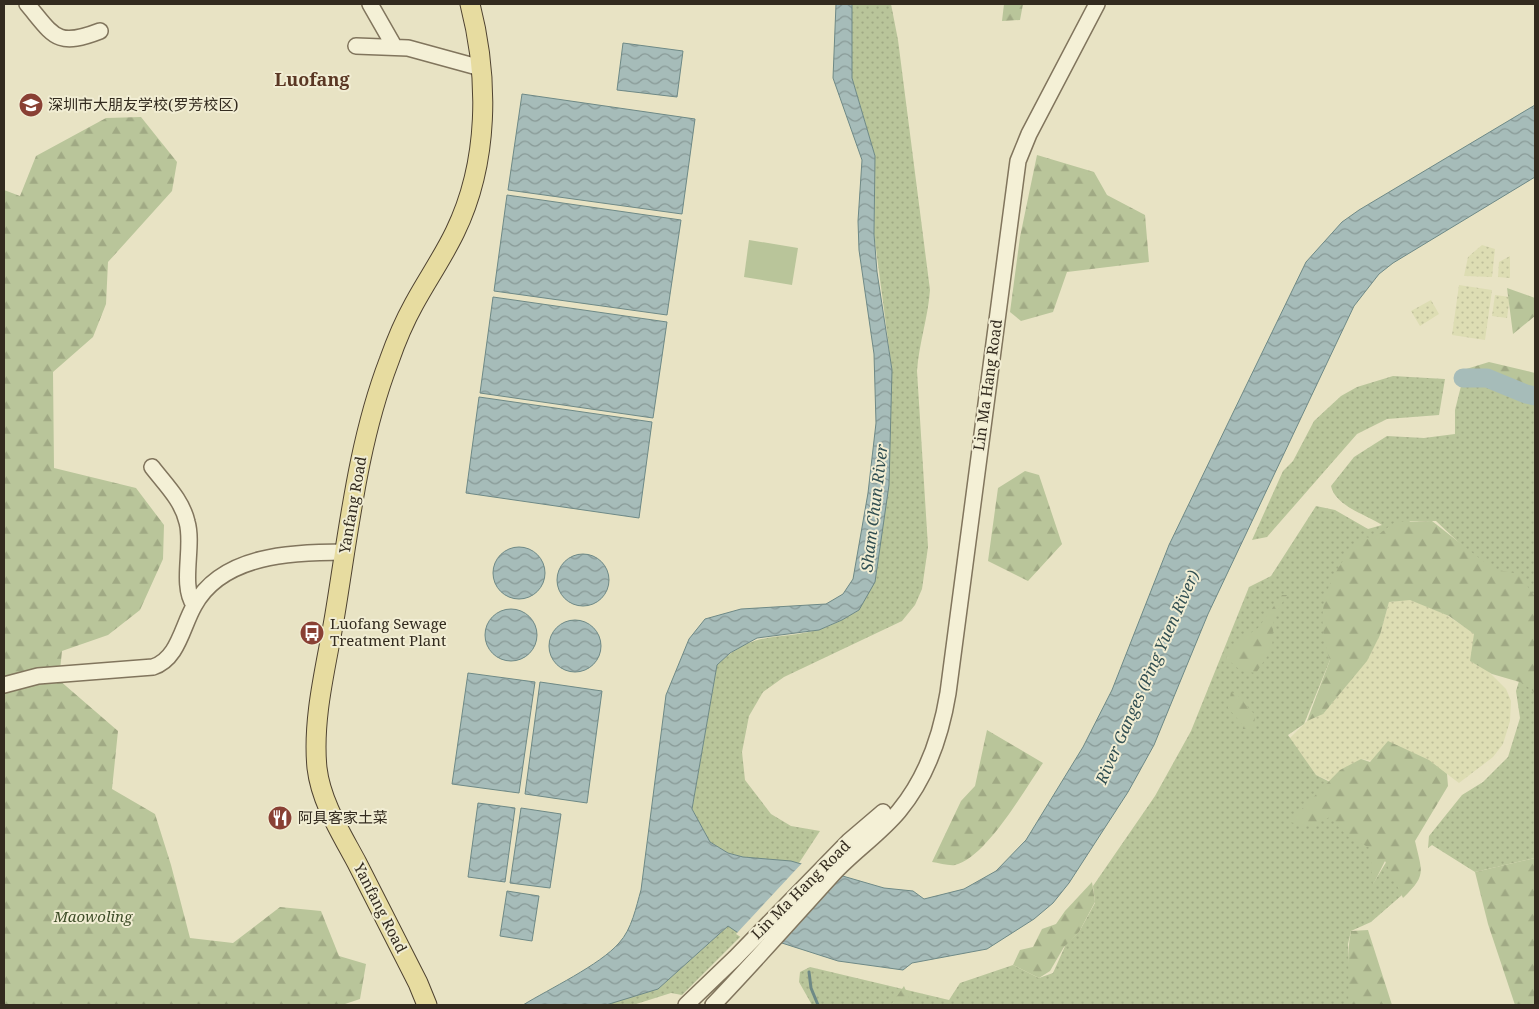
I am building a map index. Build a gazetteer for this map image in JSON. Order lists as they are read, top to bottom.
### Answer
{
  "streets": {
    "main road": ["Yanfang Road"],
    "street": ["Lin Ma Hang Road"]
  },
  "districts": ["Luofang"],
  "water": ["Sham Chun River", "River Ganges (Ping Yuen River)"],
  "parks": ["Maowoling"],
  "places": {
    "school or university": ["深圳市大朋友学校(罗芳校区)"],
    "bus stop": ["Luofang Sewage Treatment Plant"],
    "restaurant": ["阿具客家土菜"]
  }
}
